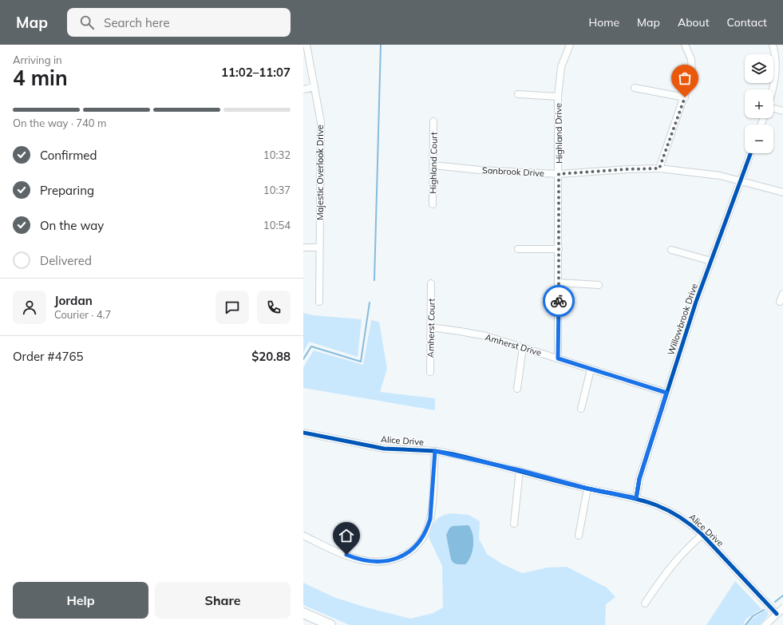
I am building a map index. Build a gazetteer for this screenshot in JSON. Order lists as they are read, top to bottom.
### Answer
{
  "streets": {
    "street": [
      "Highland Drive",
      "Highland Court",
      "Sanbrook Drive",
      "Majestic Overlook Drive",
      "Willowbrook Drive",
      "Amherst Court",
      "Amherst Drive",
      "Alice Drive"
    ]
  },
  "crossings": [
    ["Highland Drive", "Sanbrook Drive"],
    ["Highland Drive", "Amherst Drive"],
    ["Highland Court", "Sanbrook Drive"],
    ["Sanbrook Drive", "Willowbrook Drive"],
    ["Willowbrook Drive", "Amherst Drive"],
    ["Willowbrook Drive", "Alice Drive"],
    ["Amherst Court", "Amherst Drive"]
  ],
  "page": {
    "header": "Map",
    "search": "Search here",
    "nav": [
      "Home",
      "Map",
      "About",
      "Contact"
    ],
    "heading": ["4 min", "Arriving in", "11:02–11:07"],
    "panel": [
      "Jordan",
      "Courier · 4.7",
      "Order #4765",
      "$20.88"
    ],
    "map_buttons": ["+", "−"],
    "bar": "On the way · 740 m",
    "list": [
      ["Confirmed", "10:32"],
      ["Preparing", "10:37"],
      ["On the way", "10:54"],
      "Delivered"
    ],
    "buttons": ["Help", "Share"]
  }
}
